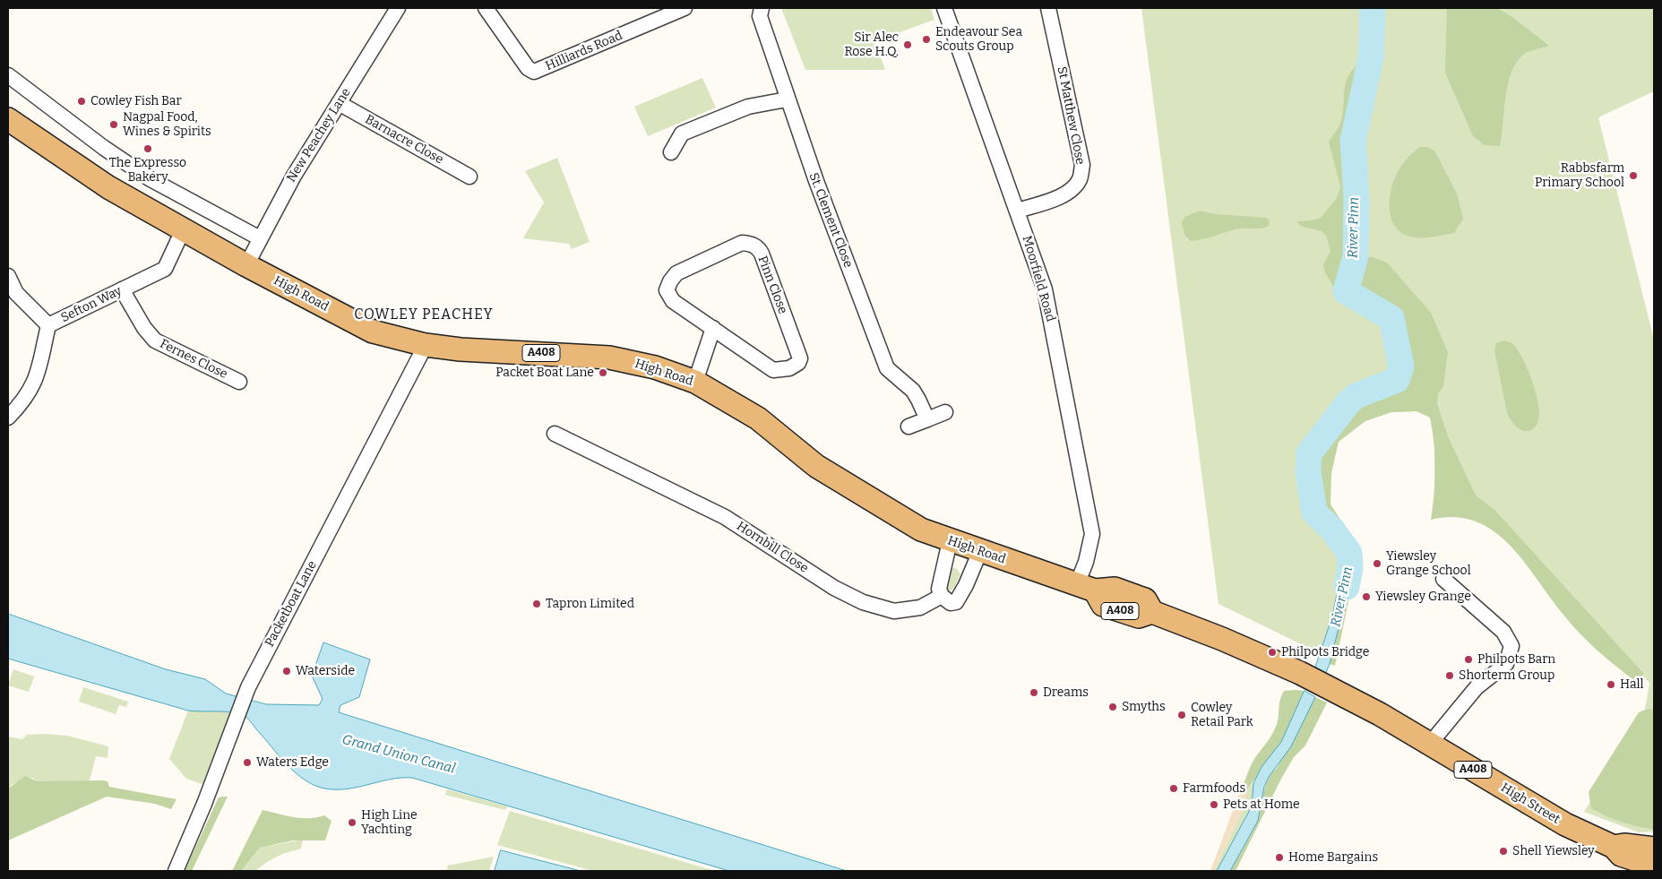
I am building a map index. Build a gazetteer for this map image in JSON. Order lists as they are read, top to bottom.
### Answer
{
  "streets": {
    "main road": ["High Road", "A408", "High Street"],
    "street": [
      "Hilliards Road",
      "St Matthew Close",
      "New Peachey Lane",
      "Barnacre Close",
      "St. Clement Close",
      "Moorfield Road",
      "Pinn Close",
      "Sefton Way",
      "Fernes Close",
      "Hornbill Close",
      "Packetboat Lane"
    ]
  },
  "crossings": [
    ["St Matthew Close", "Moorfield Road"],
    ["New Peachey Lane", "Barnacre Close"],
    ["New Peachey Lane", "High Road"],
    ["Moorfield Road", "High Road"],
    ["Moorfield Road", "High Street"],
    ["High Road", "Sefton Way"],
    ["High Road", "Packetboat Lane"],
    ["High Road", "High Street"],
    ["Sefton Way", "Fernes Close"]
  ],
  "districts": ["COWLEY PEACHEY"],
  "water": ["River Pinn", "Grand Union Canal"],
  "places": [
    "Endeavour Sea Scouts Group",
    "Sir Alec Rose H.Q.",
    "Cowley Fish Bar",
    "Nagpal Food, Wines & Spirits",
    "The Expresso Bakery",
    "Rabbsfarm Primary School",
    "Packet Boat Lane",
    "Yiewsley Grange School",
    "Yiewsley Grange",
    "Tapron Limited",
    "Philpots Bridge",
    "Philpots Barn",
    "Waterside",
    "Shorterm Group",
    "Hall",
    "Dreams",
    "Smyths",
    "Cowley Retail Park",
    "Waters Edge",
    "Farmfoods",
    "Pets at Home",
    "High Line Yachting",
    "Shell Yiewsley",
    "Home Bargains"
  ]
}
